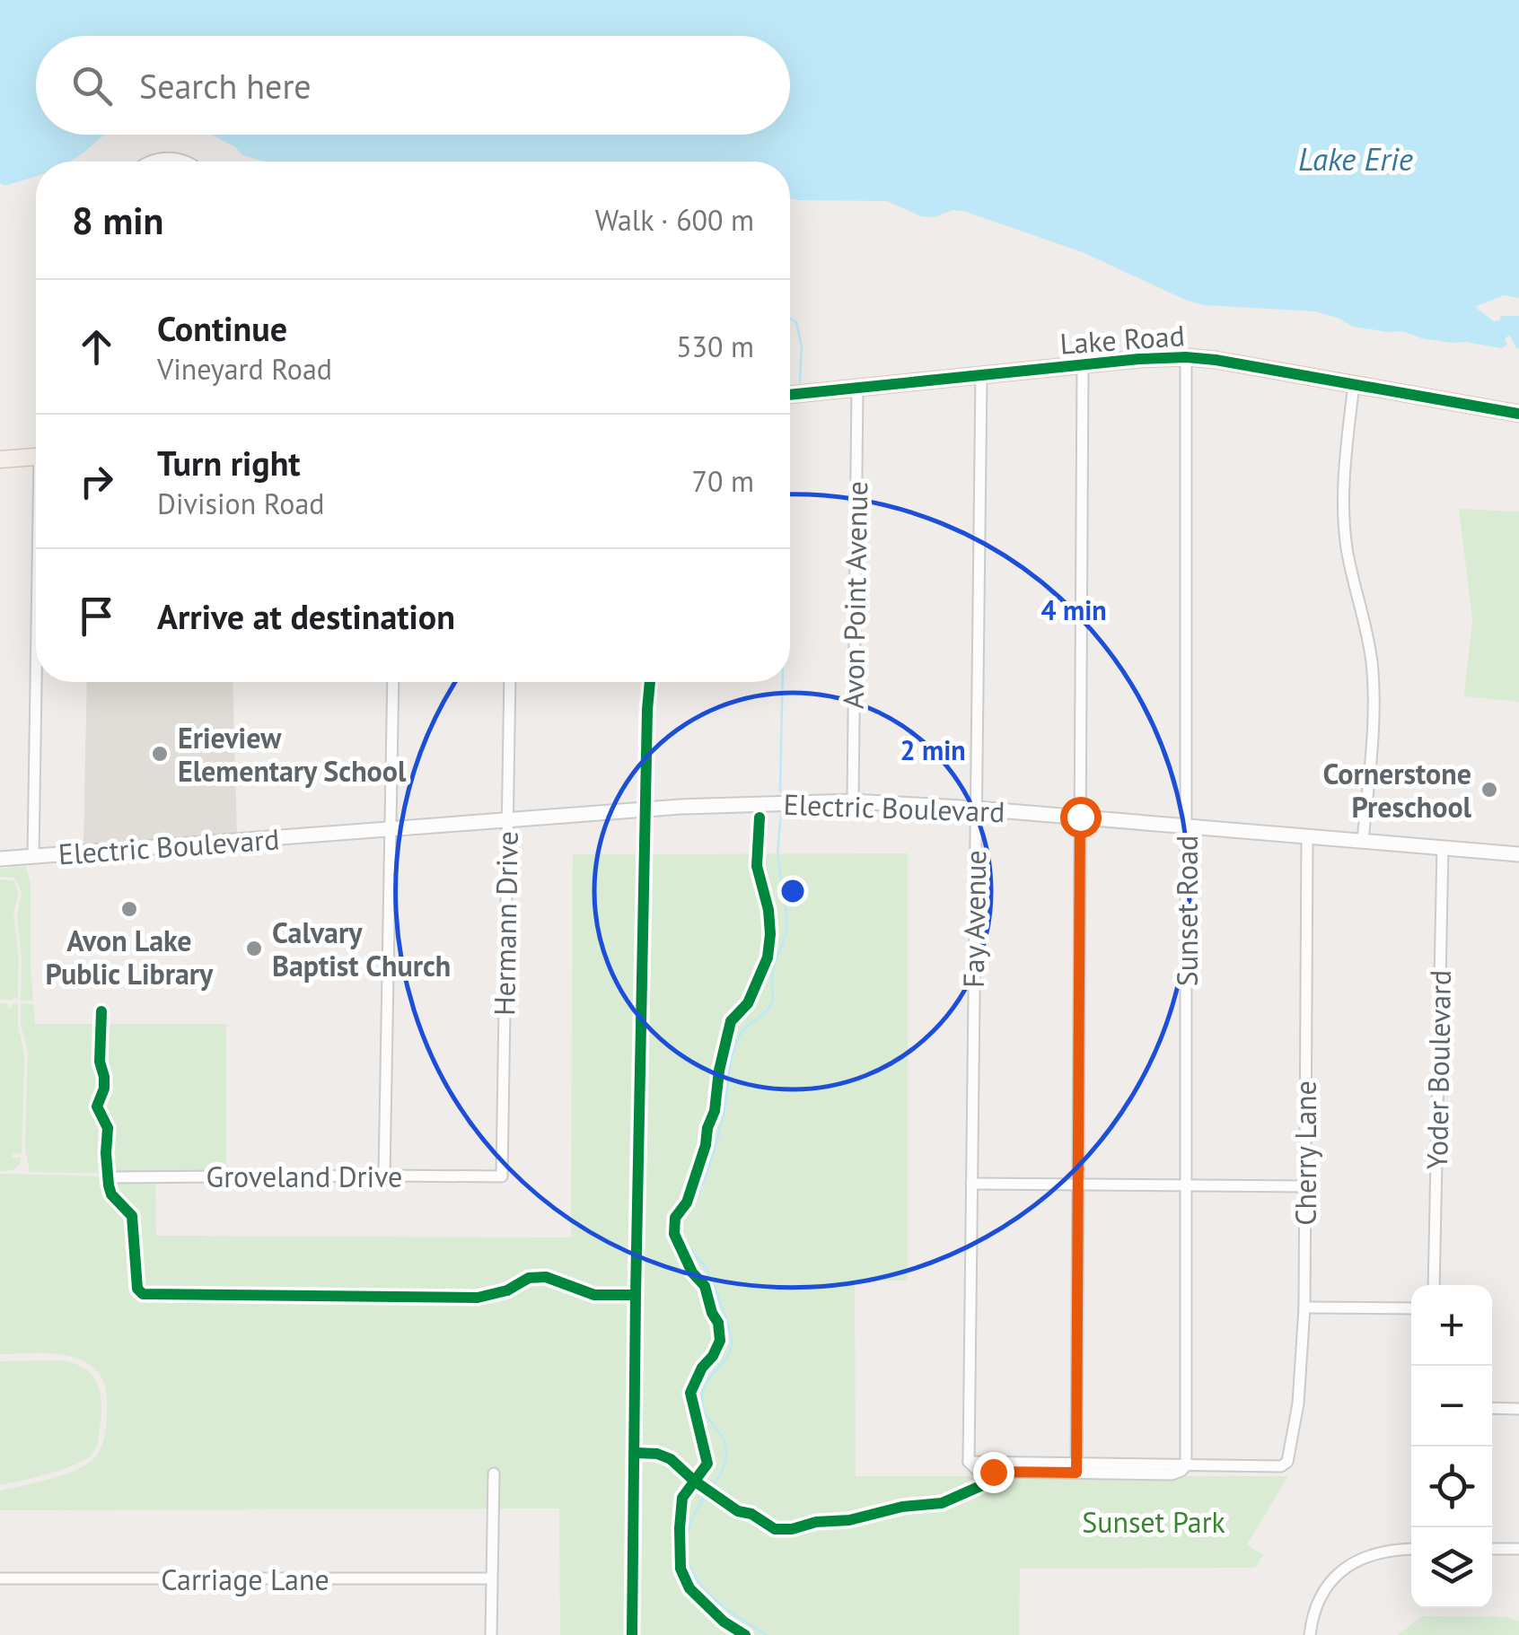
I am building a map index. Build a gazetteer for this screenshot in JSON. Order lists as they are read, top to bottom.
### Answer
{
  "streets": {
    "main road": ["Lake Road"],
    "street": [
      "Avon Point Avenue",
      "Electric Boulevard",
      "Sunset Road",
      "Fay Avenue",
      "Hermann Drive",
      "Yoder Boulevard",
      "Cherry Lane",
      "Groveland Drive",
      "Carriage Lane"
    ]
  },
  "crossings": [
    ["Lake Road", "Avon Point Avenue"],
    ["Lake Road", "Sunset Road"],
    ["Lake Road", "Fay Avenue"],
    ["Avon Point Avenue", "Electric Boulevard"],
    ["Electric Boulevard", "Sunset Road"],
    ["Electric Boulevard", "Fay Avenue"],
    ["Electric Boulevard", "Hermann Drive"],
    ["Electric Boulevard", "Yoder Boulevard"],
    ["Electric Boulevard", "Cherry Lane"],
    ["Sunset Road", "Cherry Lane"],
    ["Hermann Drive", "Groveland Drive"]
  ],
  "water": ["Lake Erie"],
  "parks": ["Sunset Park"],
  "places": [
    "Erieview Elementary School",
    "Cornerstone Preschool",
    "Avon Lake Public Library",
    "Calvary Baptist Church"
  ],
  "page": {
    "search": "Search here",
    "heading": ["8 min", "Walk · 600 m"],
    "list": [
      ["Continue", "Vineyard Road", "530 m"],
      ["Turn right", "Division Road", "70 m"],
      "Arrive at destination"
    ],
    "map_buttons": ["+", "−"]
  },
  "rings": ["4 min", "2 min"]
}
